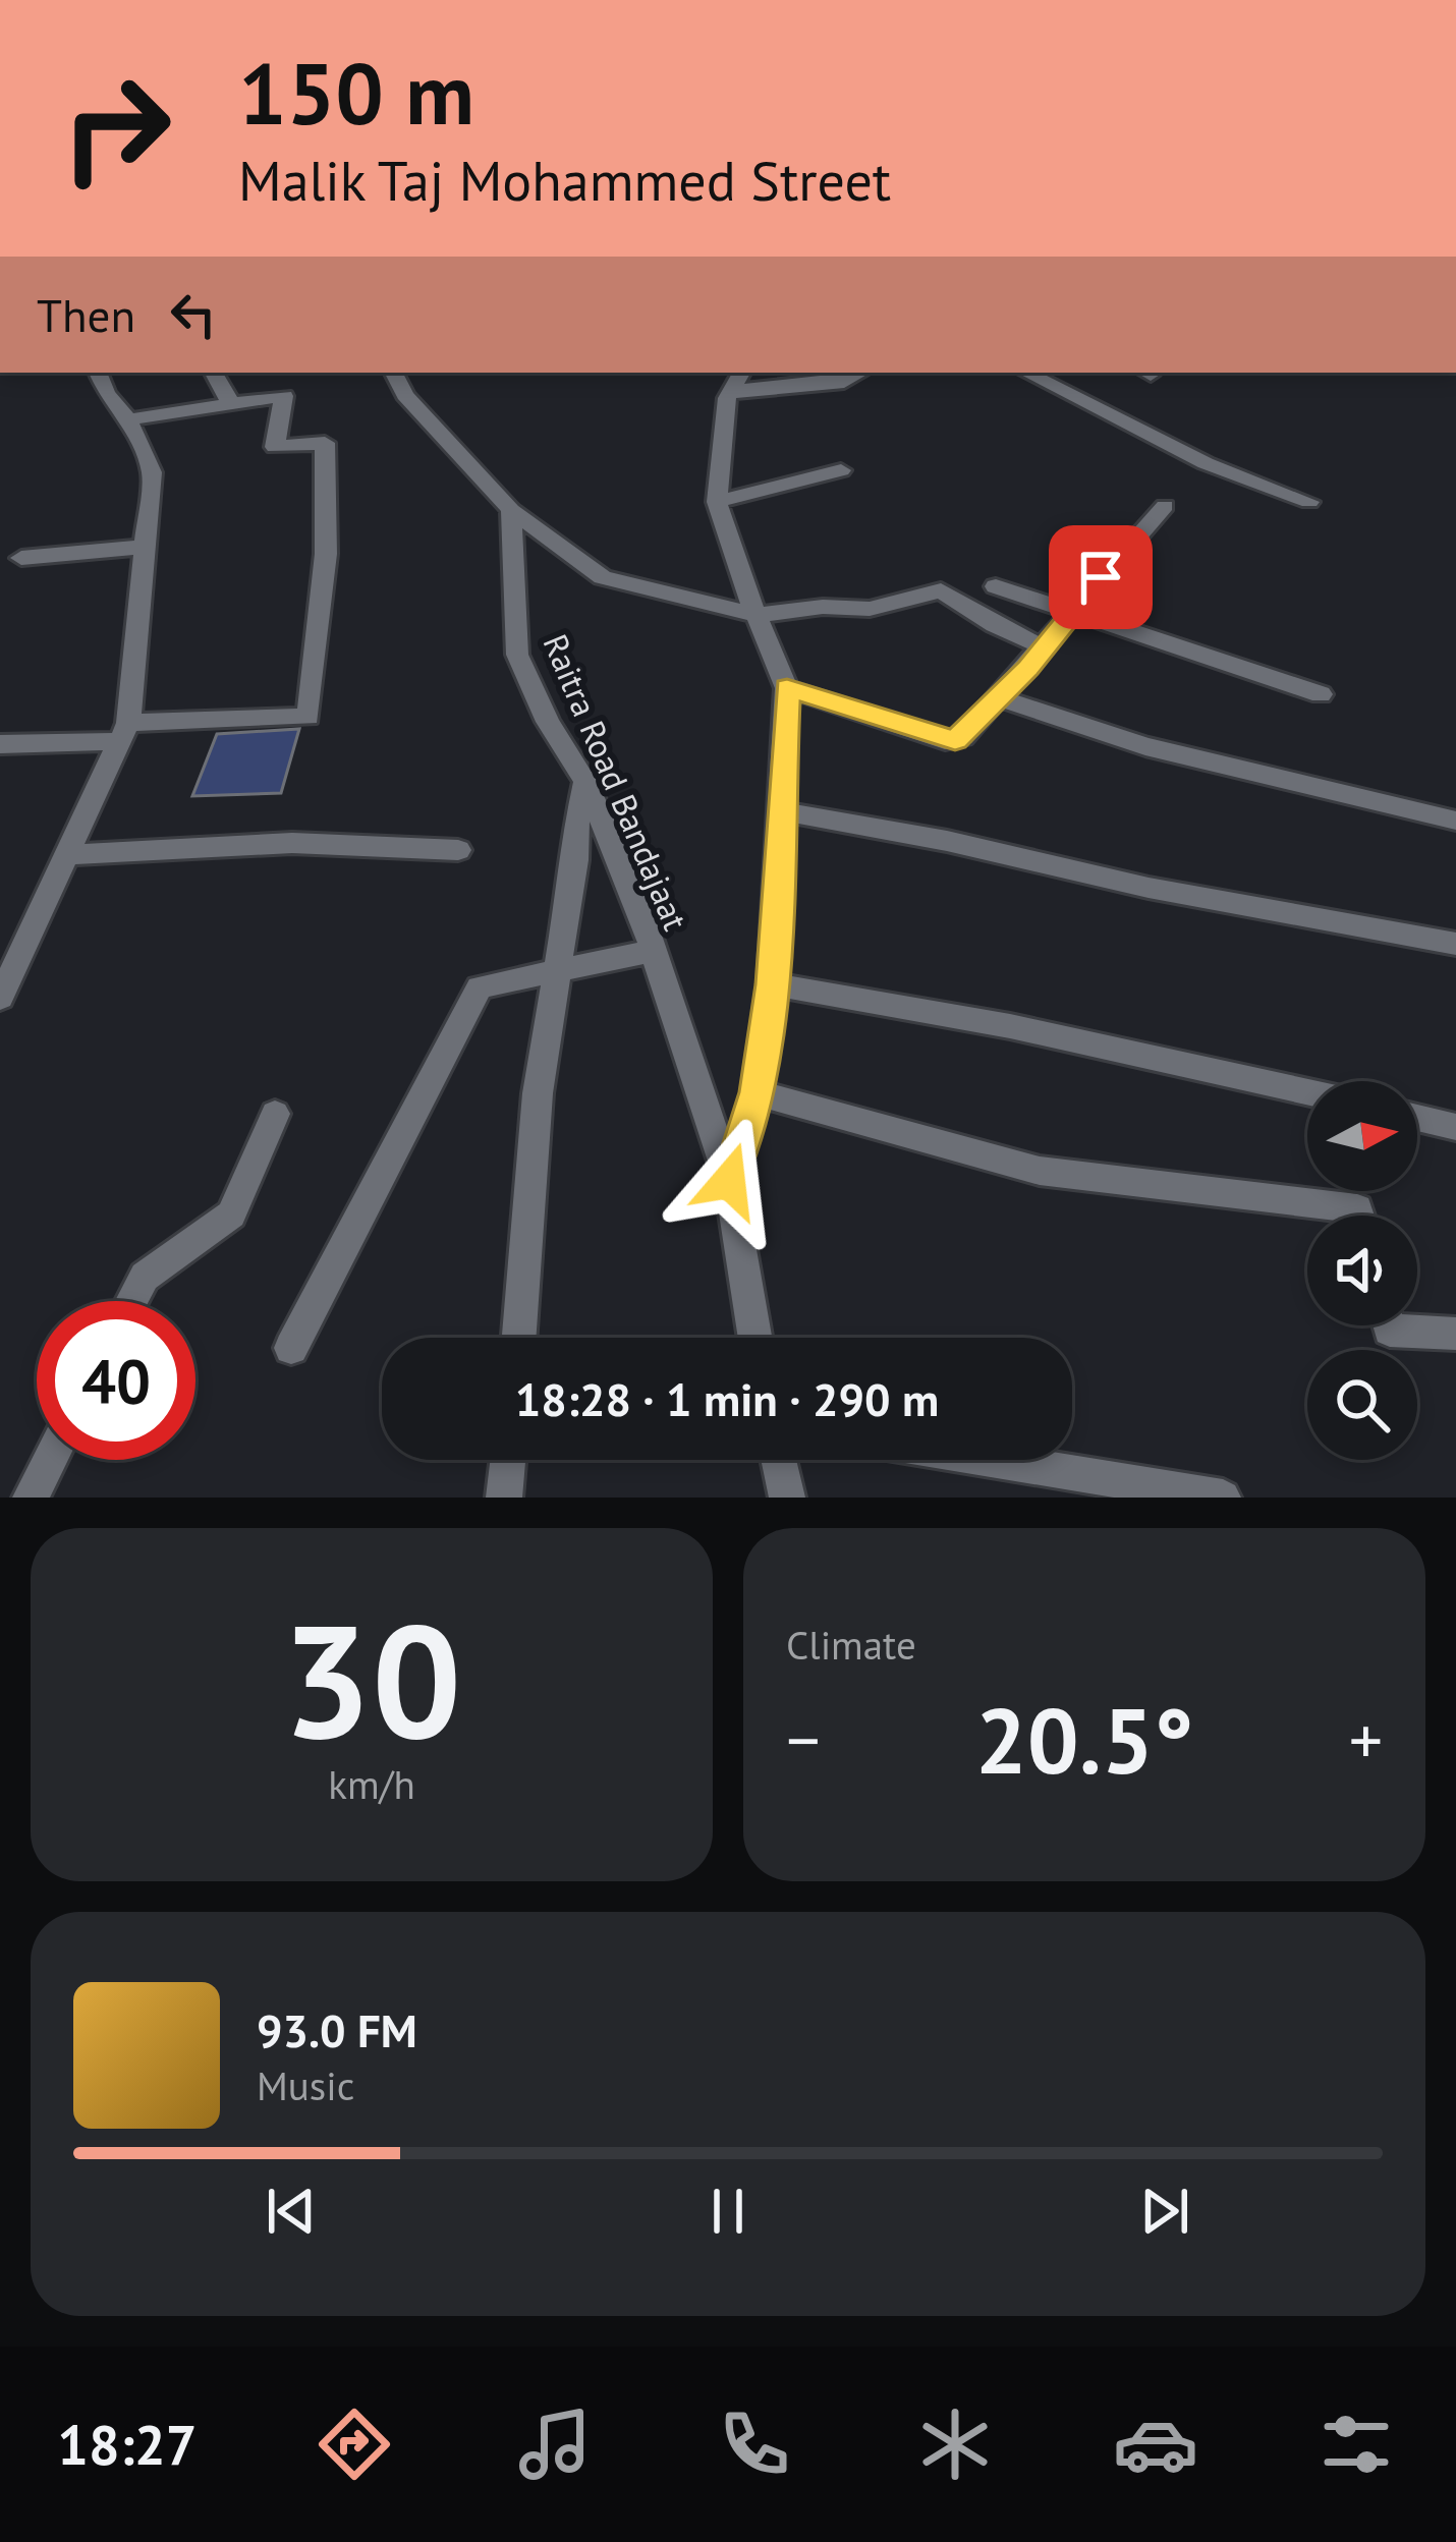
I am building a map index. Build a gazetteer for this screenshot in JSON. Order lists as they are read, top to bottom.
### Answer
{
  "streets": {
    "street": ["Raitra Road Bandajaat"]
  },
  "north": "right",
  "page": {
    "turn": ["150 m", "Malik Taj Mohammed Street"],
    "then": "Then",
    "limit": "40",
    "trip": "18:28 · 1 min · 290 m",
    "tile": [
      ["30", "km/h"],
      "Climate"
    ],
    "heat": ["−", "20.5°", "+"],
    "song": ["93.0 FM", "Music"],
    "tabs": "18:27"
  }
}
